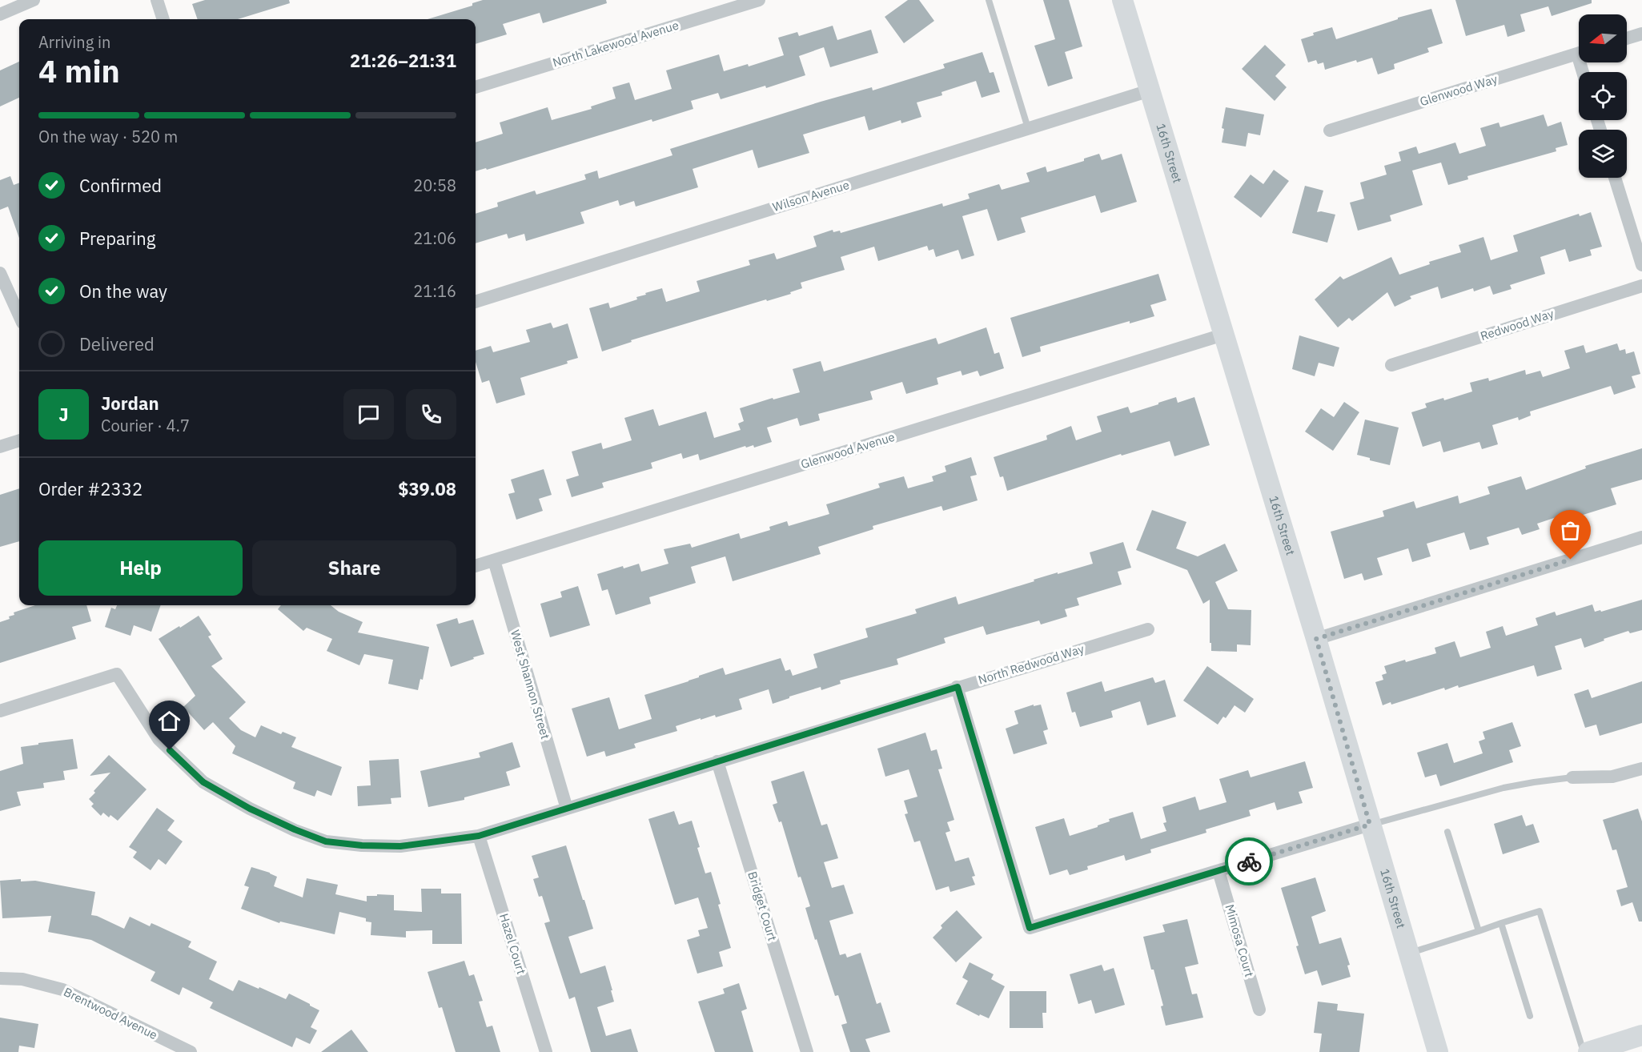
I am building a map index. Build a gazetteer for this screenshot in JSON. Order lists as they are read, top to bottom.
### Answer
{
  "streets": {
    "main road": ["16th Street"],
    "street": [
      "North Lakewood Avenue",
      "Glenwood Way",
      "Wilson Avenue",
      "Redwood Way",
      "Glenwood Avenue",
      "North Redwood Way",
      "West Shannon Street",
      "Bridget Court",
      "Mimosa Court",
      "Hazel Court",
      "Brentwood Avenue"
    ]
  },
  "crossings": [
    ["16th Street", "Wilson Avenue"],
    ["16th Street", "Glenwood Avenue"],
    ["Glenwood Avenue", "West Shannon Street"],
    ["North Redwood Way", "West Shannon Street"],
    ["North Redwood Way", "Bridget Court"],
    ["North Redwood Way", "Hazel Court"]
  ],
  "north": "left",
  "page": {
    "heading": ["4 min", "Arriving in", "21:26–21:31"],
    "panel": [
      "Jordan",
      "Courier · 4.7",
      "Order #2332",
      "$39.08"
    ],
    "bar": "On the way · 520 m",
    "list": [
      ["Confirmed", "20:58"],
      ["Preparing", "21:06"],
      ["On the way", "21:16"],
      "Delivered"
    ],
    "round": "J",
    "buttons": ["Help", "Share"]
  }
}
